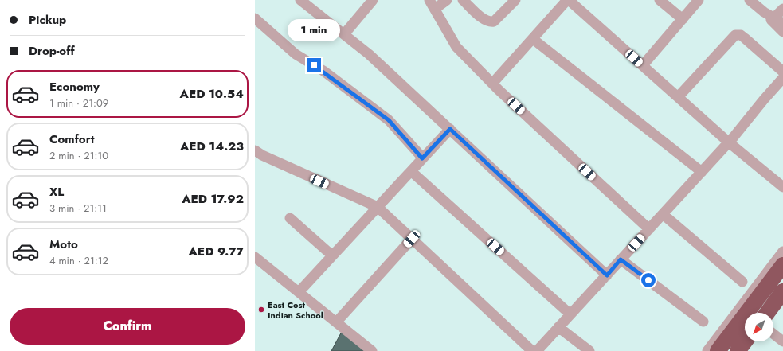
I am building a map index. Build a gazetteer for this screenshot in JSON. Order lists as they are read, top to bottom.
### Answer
{
  "places": ["East Cost Indian School"],
  "north": "bottom left",
  "page": {
    "banner": ["Pickup", "Drop-off"],
    "bubble": "1 min",
    "list": [
      {
        "name": "Economy",
        "note": "1 min · 21:09",
        "value": "AED 10.54"
      },
      {
        "name": "Comfort",
        "note": "2 min · 21:10",
        "value": "AED 14.23"
      },
      {
        "name": "XL",
        "note": "3 min · 21:11",
        "value": "AED 17.92"
      },
      {
        "name": "Moto",
        "note": "4 min · 21:12",
        "value": "AED 9.77"
      }
    ],
    "buttons": "Confirm"
  }
}
